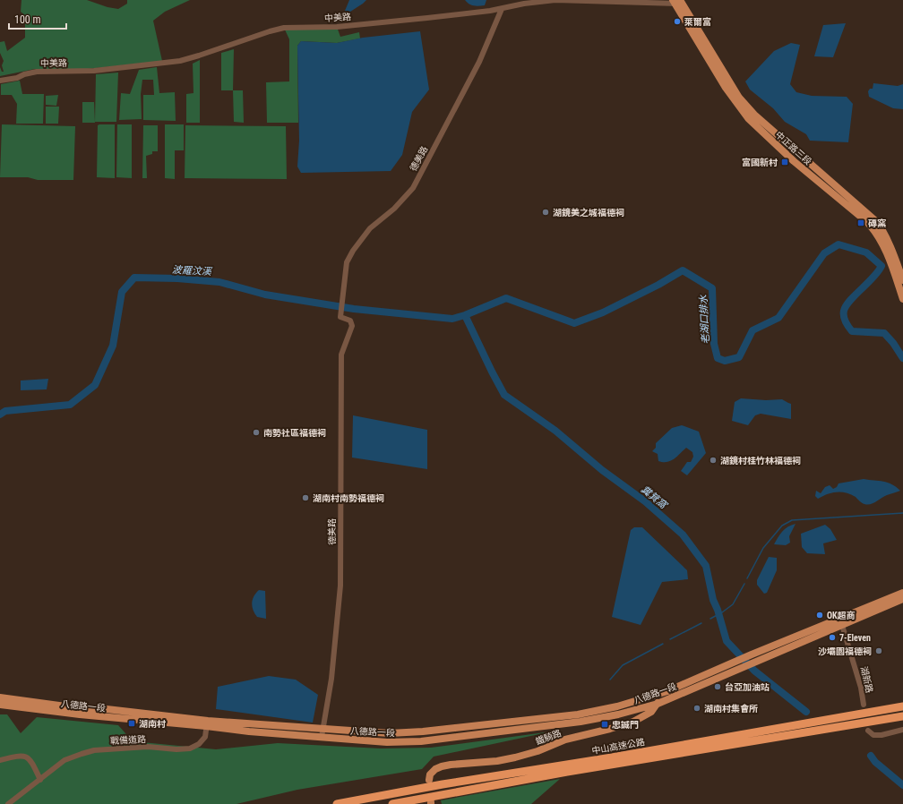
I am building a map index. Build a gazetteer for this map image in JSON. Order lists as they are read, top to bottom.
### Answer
{
  "streets": {
    "highway": ["中山高速公路"],
    "main road": ["中正路三段", "八德路一段", "鐵騎路"],
    "street": [
      "中美路",
      "德美路",
      "湖新路",
      "戰備道路"
    ]
  },
  "crossings": [
    ["中美路", "中正路三段"],
    ["中美路", "德美路"],
    ["德美路", "八德路一段"],
    ["八德路一段", "鐵騎路"],
    ["八德路一段", "戰備道路"]
  ],
  "water": ["波羅汶溪", "老湖口排水", "糞箕窩"],
  "places": {
    "other": [
      "萊爾富",
      "湖鏡美之城福德祠",
      "南勢社區福德祠",
      "湖鏡村桂竹林福德祠",
      "湖南村南勢福德祠",
      "OK超商",
      "7-Eleven",
      "沙壩園福德祠",
      "台亞加油站",
      "湖南村集會所"
    ],
    "transit": [
      "富國新村",
      "磚窯",
      "湖南村",
      "忠誠門"
    ]
  },
  "scale_bar": "100 m"
}
